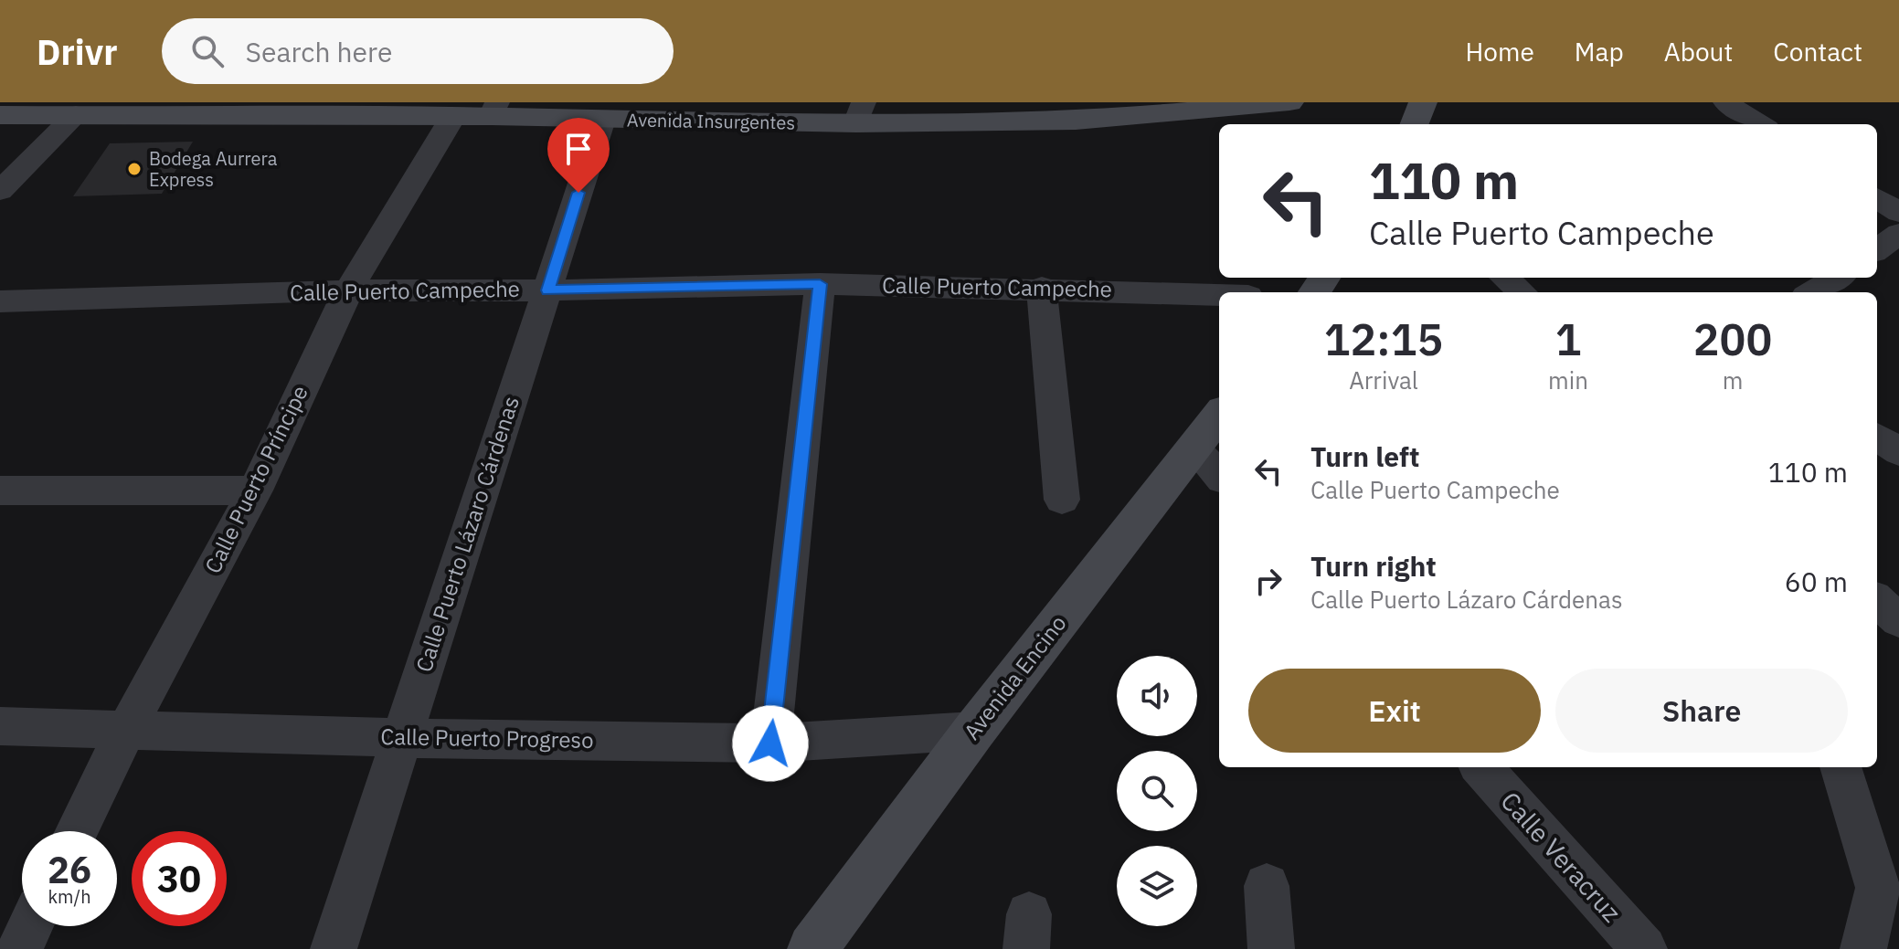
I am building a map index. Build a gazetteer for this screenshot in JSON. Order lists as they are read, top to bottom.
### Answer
{
  "streets": {
    "main road": ["Avenida Insurgentes", "Avenida Encino"],
    "street": [
      "Calle Puerto Campeche",
      "Calle Puerto Príncipe",
      "Calle Puerto Lázaro Cárdenas",
      "Calle Puerto Progreso",
      "Calle Veracruz"
    ]
  },
  "crossings": [
    ["Avenida Insurgentes", "Calle Puerto Príncipe"],
    ["Avenida Insurgentes", "Calle Puerto Lázaro Cárdenas"],
    ["Calle Puerto Campeche", "Calle Puerto Príncipe"],
    ["Calle Puerto Campeche", "Calle Puerto Lázaro Cárdenas"],
    ["Calle Puerto Príncipe", "Calle Puerto Progreso"],
    ["Calle Puerto Lázaro Cárdenas", "Calle Puerto Progreso"],
    ["Avenida Encino", "Calle Puerto Progreso"]
  ],
  "places": ["Bodega Aurrera Express"],
  "page": {
    "header": "Drivr",
    "search": "Search here",
    "nav": [
      "Home",
      "Map",
      "About",
      "Contact"
    ],
    "turn": ["110 m", "Calle Puerto Campeche"],
    "eta": [
      "12:15",
      "Arrival",
      "1",
      "min",
      "200",
      "m"
    ],
    "list": [
      {
        "name": "Turn left",
        "note": "Calle Puerto Campeche",
        "value": "110 m"
      },
      {
        "name": "Turn right",
        "note": "Calle Puerto Lázaro Cárdenas",
        "value": "60 m"
      }
    ],
    "buttons": ["Exit", "Share"],
    "speed": "26 km/h",
    "limit": "30"
  }
}
